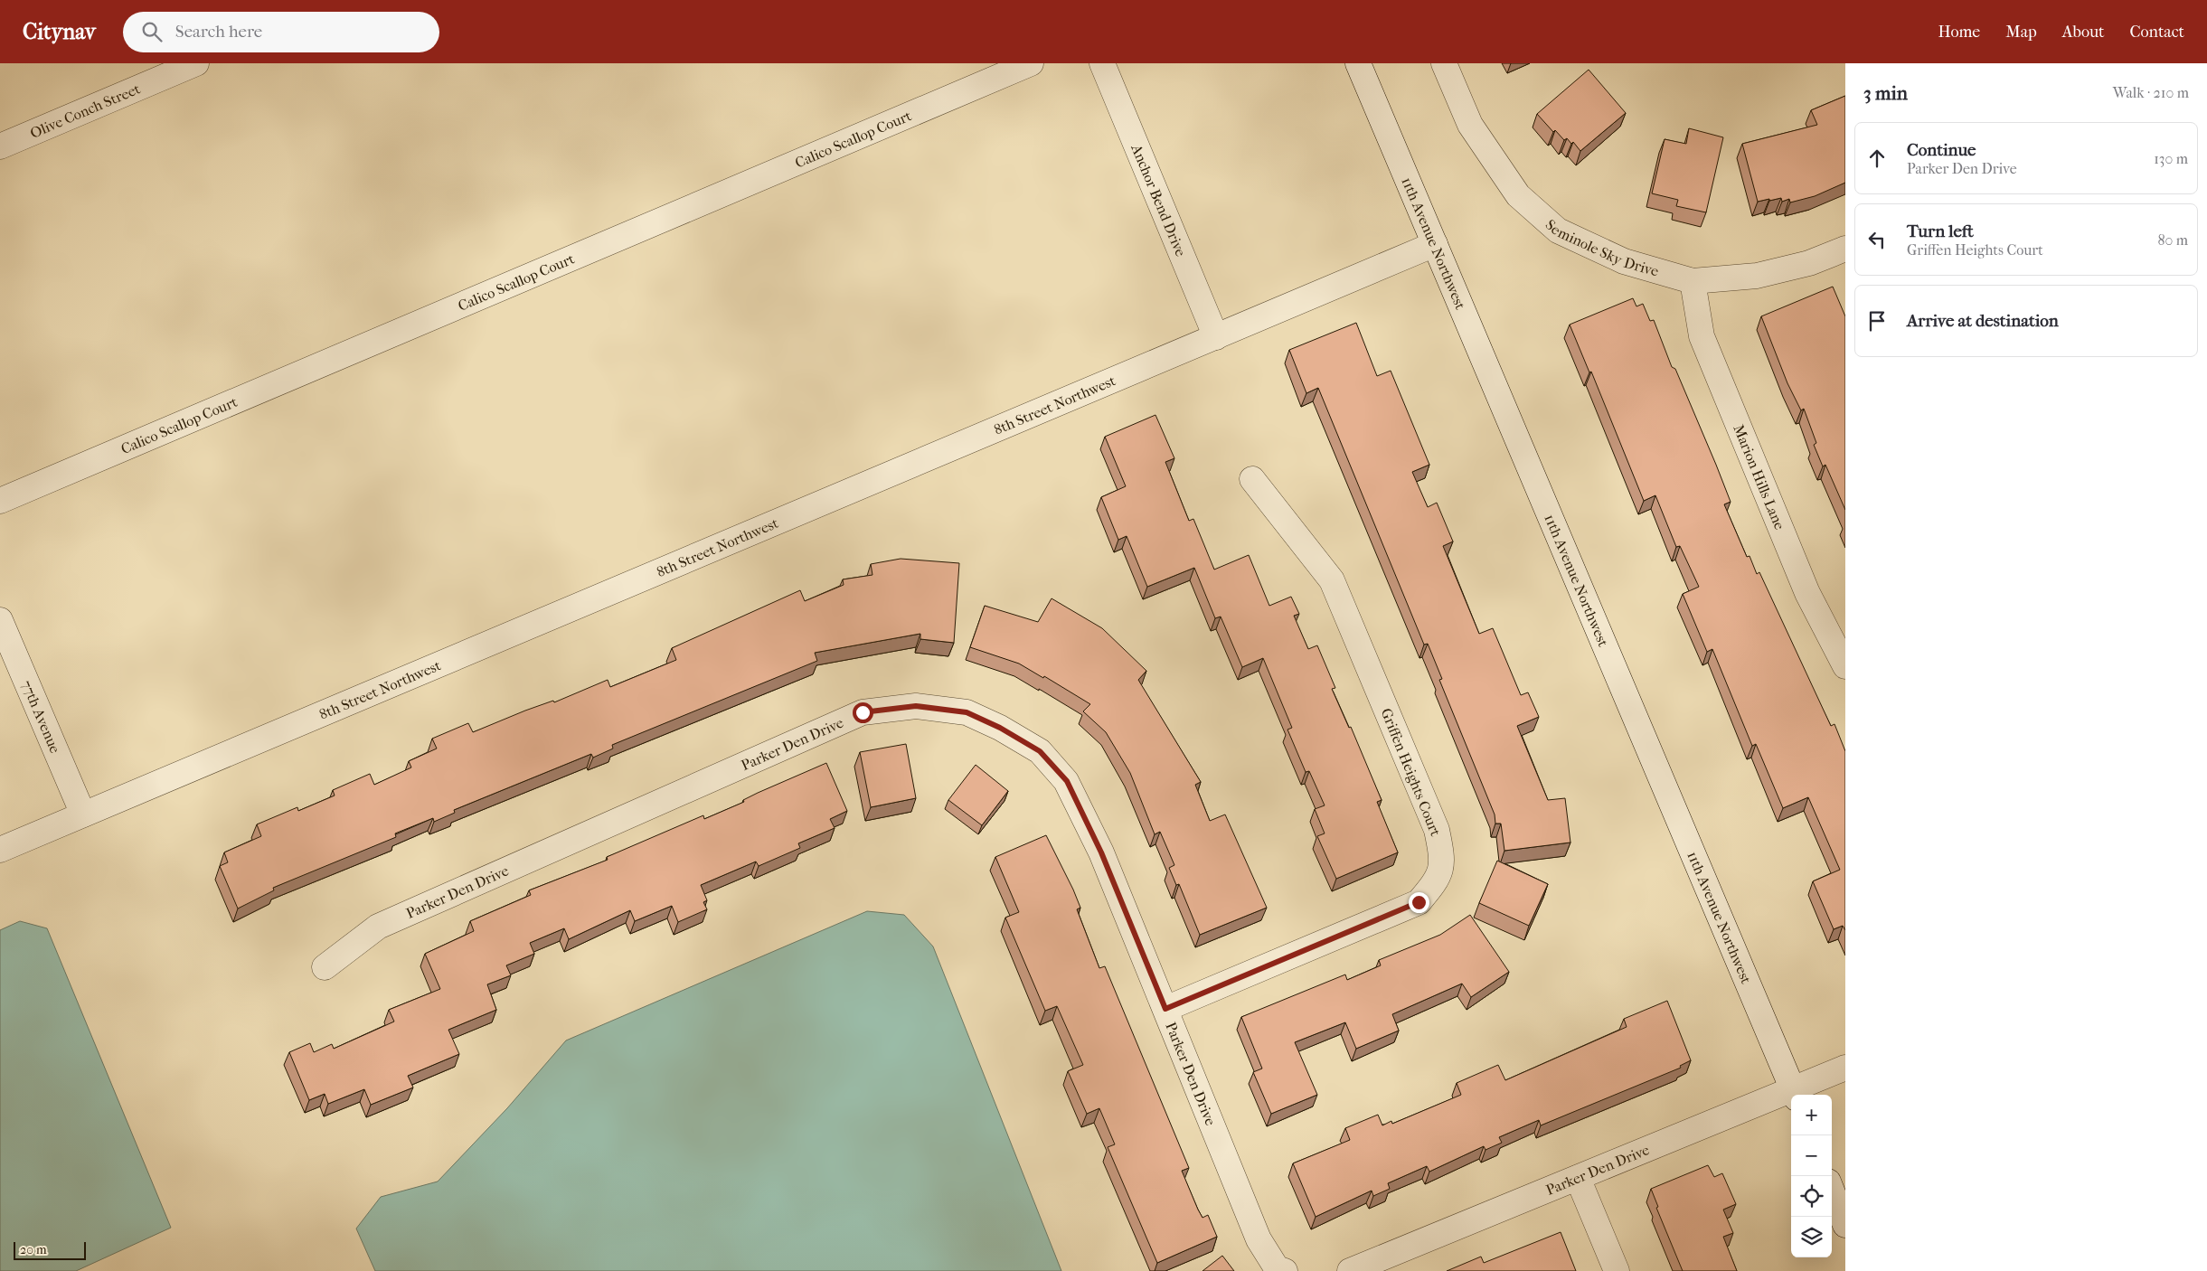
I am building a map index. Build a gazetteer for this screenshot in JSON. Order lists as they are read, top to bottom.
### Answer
{
  "streets": {
    "street": [
      "Olive Conch Street",
      "Calico Scallop Court",
      "Anchor Bend Drive",
      "11th Avenue Northwest",
      "Seminole Sky Drive",
      "8th Street Northwest",
      "Marion Hills Lane",
      "77th Avenue",
      "Parker Den Drive",
      "Griffen Heights Court"
    ]
  },
  "crossings": [
    ["Anchor Bend Drive", "8th Street Northwest"],
    ["11th Avenue Northwest", "8th Street Northwest"],
    ["11th Avenue Northwest", "Parker Den Drive"],
    ["Seminole Sky Drive", "Marion Hills Lane"],
    ["8th Street Northwest", "77th Avenue"],
    ["Parker Den Drive", "Griffen Heights Court"]
  ],
  "scale_bar": "20 m",
  "page": {
    "header": "Citynav",
    "search": "Search here",
    "nav": [
      "Home",
      "Map",
      "About",
      "Contact"
    ],
    "heading": ["3 min", "Walk · 210 m"],
    "list": [
      ["Continue", "Parker Den Drive", "130 m"],
      ["Turn left", "Griffen Heights Court", "80 m"],
      "Arrive at destination"
    ],
    "map_buttons": ["+", "−"],
    "scale": "20 m"
  }
}
